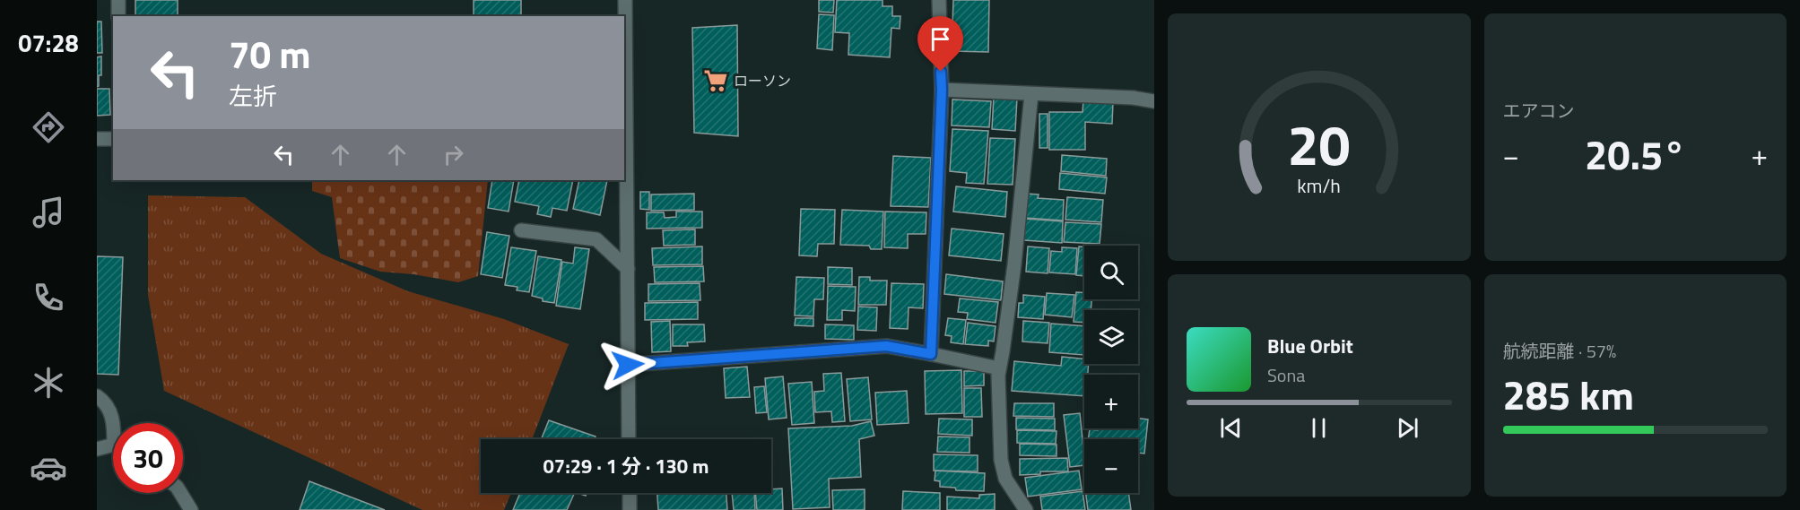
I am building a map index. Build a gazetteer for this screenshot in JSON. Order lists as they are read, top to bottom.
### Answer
{
  "places": {
    "supermarket": ["ローソン"]
  },
  "page": {
    "tabs": "07:28",
    "tile": [
      "エアコン",
      ["航続距離 · 57%", "285 km"]
    ],
    "turn": ["70 m", "左折"],
    "heat": ["−", "20.5°", "+"],
    "map_buttons": ["+", "−"],
    "song": ["Blue Orbit", "Sona"],
    "limit": "30",
    "trip": "07:29 · 1 分 · 130 m",
    "gauge": ["20", "km/h"]
  }
}
